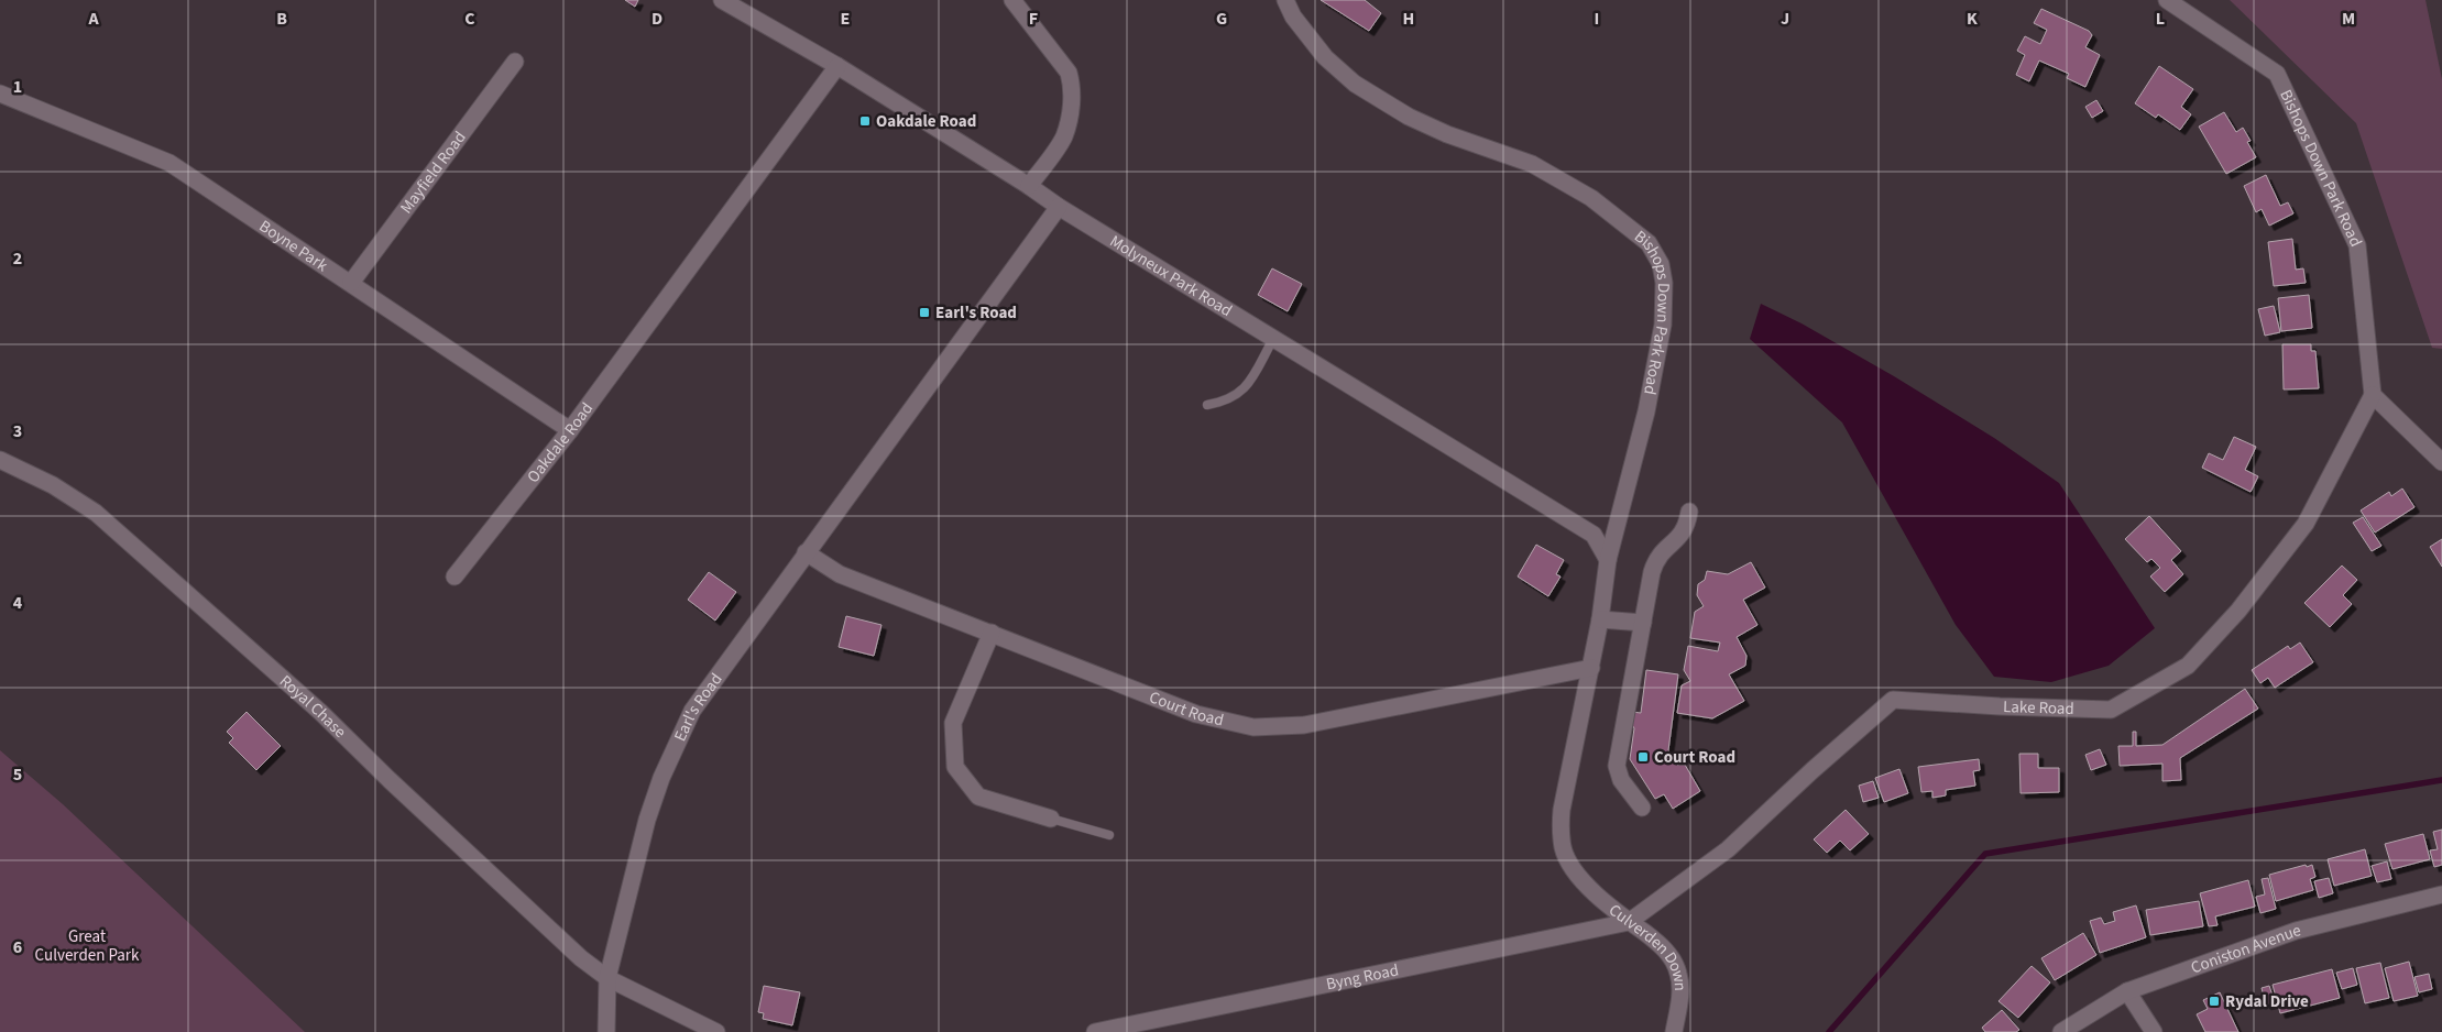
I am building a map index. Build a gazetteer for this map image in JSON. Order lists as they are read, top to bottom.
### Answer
{
  "streets": {
    "street": [
      "Bishops Down Park Road",
      "Mayfield Road",
      "Boyne Park",
      "Molyneux Park Road",
      "Oakdale Road",
      "Royal Chase",
      "Earl's Road",
      "Court Road",
      "Lake Road",
      "Culverden Down",
      "Coniston Avenue",
      "Byng Road"
    ]
  },
  "crossings": [
    ["Bishops Down Park Road", "Molyneux Park Road"],
    ["Bishops Down Park Road", "Court Road"],
    ["Bishops Down Park Road", "Lake Road"],
    ["Bishops Down Park Road", "Culverden Down"],
    ["Mayfield Road", "Boyne Park"],
    ["Boyne Park", "Oakdale Road"],
    ["Molyneux Park Road", "Oakdale Road"],
    ["Molyneux Park Road", "Earl's Road"],
    ["Royal Chase", "Earl's Road"],
    ["Earl's Road", "Court Road"],
    ["Lake Road", "Culverden Down"],
    ["Lake Road", "Byng Road"],
    ["Culverden Down", "Byng Road"]
  ],
  "parks": ["Great Culverden Park"],
  "places": {
    "transit": [
      "Oakdale Road",
      "Earl's Road",
      "Court Road",
      "Rydal Drive"
    ]
  },
  "grid": {
    "columns": [
      "A",
      "B",
      "C",
      "D",
      "E",
      "F",
      "G",
      "H",
      "I",
      "J",
      "K",
      "L",
      "M"
    ],
    "rows": [
      "1",
      "2",
      "3",
      "4",
      "5",
      "6"
    ]
  }
}
